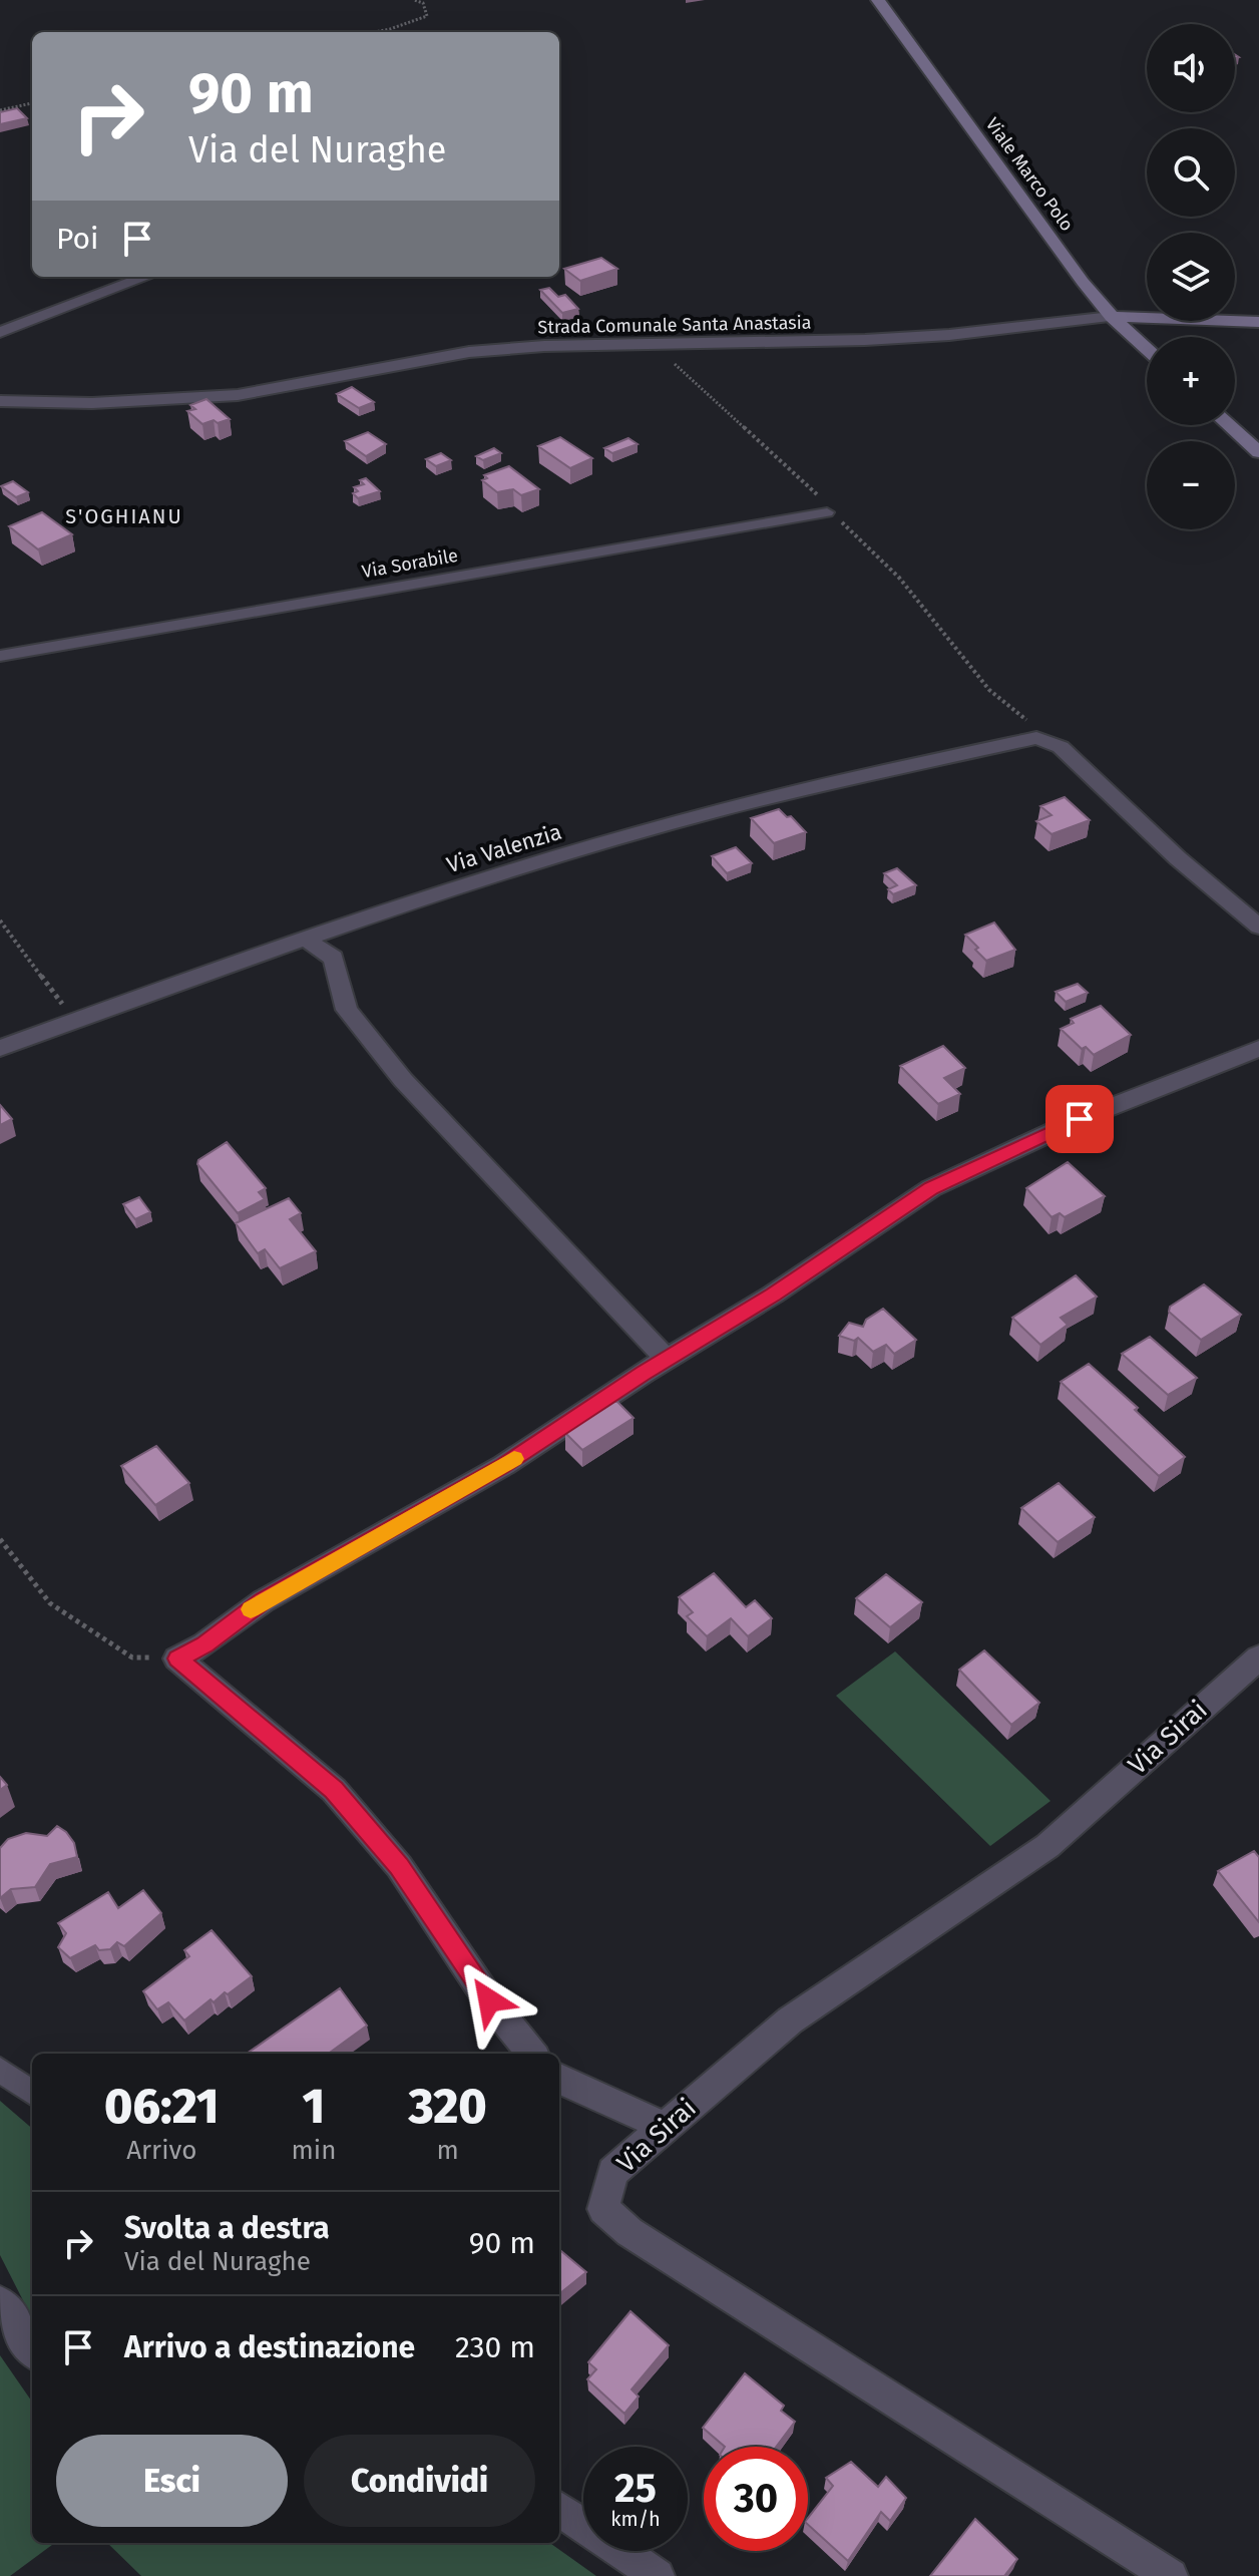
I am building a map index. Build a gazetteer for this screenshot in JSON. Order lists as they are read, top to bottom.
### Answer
{
  "streets": {
    "main road": ["Viale Marco Polo"],
    "street": ["Strada Comunale Santa Anastasia", "Via Valenzia", "Via Sirai"],
    "lane": ["Via Sorabile"]
  },
  "crossings": [
    ["Viale Marco Polo", "Strada Comunale Santa Anastasia"]
  ],
  "districts": ["S'OGHIANU"],
  "page": {
    "map_buttons": ["+", "−"],
    "turn": ["90 m", "Via del Nuraghe"],
    "then": "Poi",
    "eta": [
      "06:21",
      "Arrivo",
      "1",
      "min",
      "320",
      "m"
    ],
    "list": [
      {
        "name": "Svolta a destra",
        "note": "Via del Nuraghe",
        "value": "90 m"
      },
      {
        "name": "Arrivo a destinazione",
        "value": "230 m"
      }
    ],
    "buttons": ["Esci", "Condividi"],
    "speed": "25 km/h",
    "limit": "30"
  }
}
